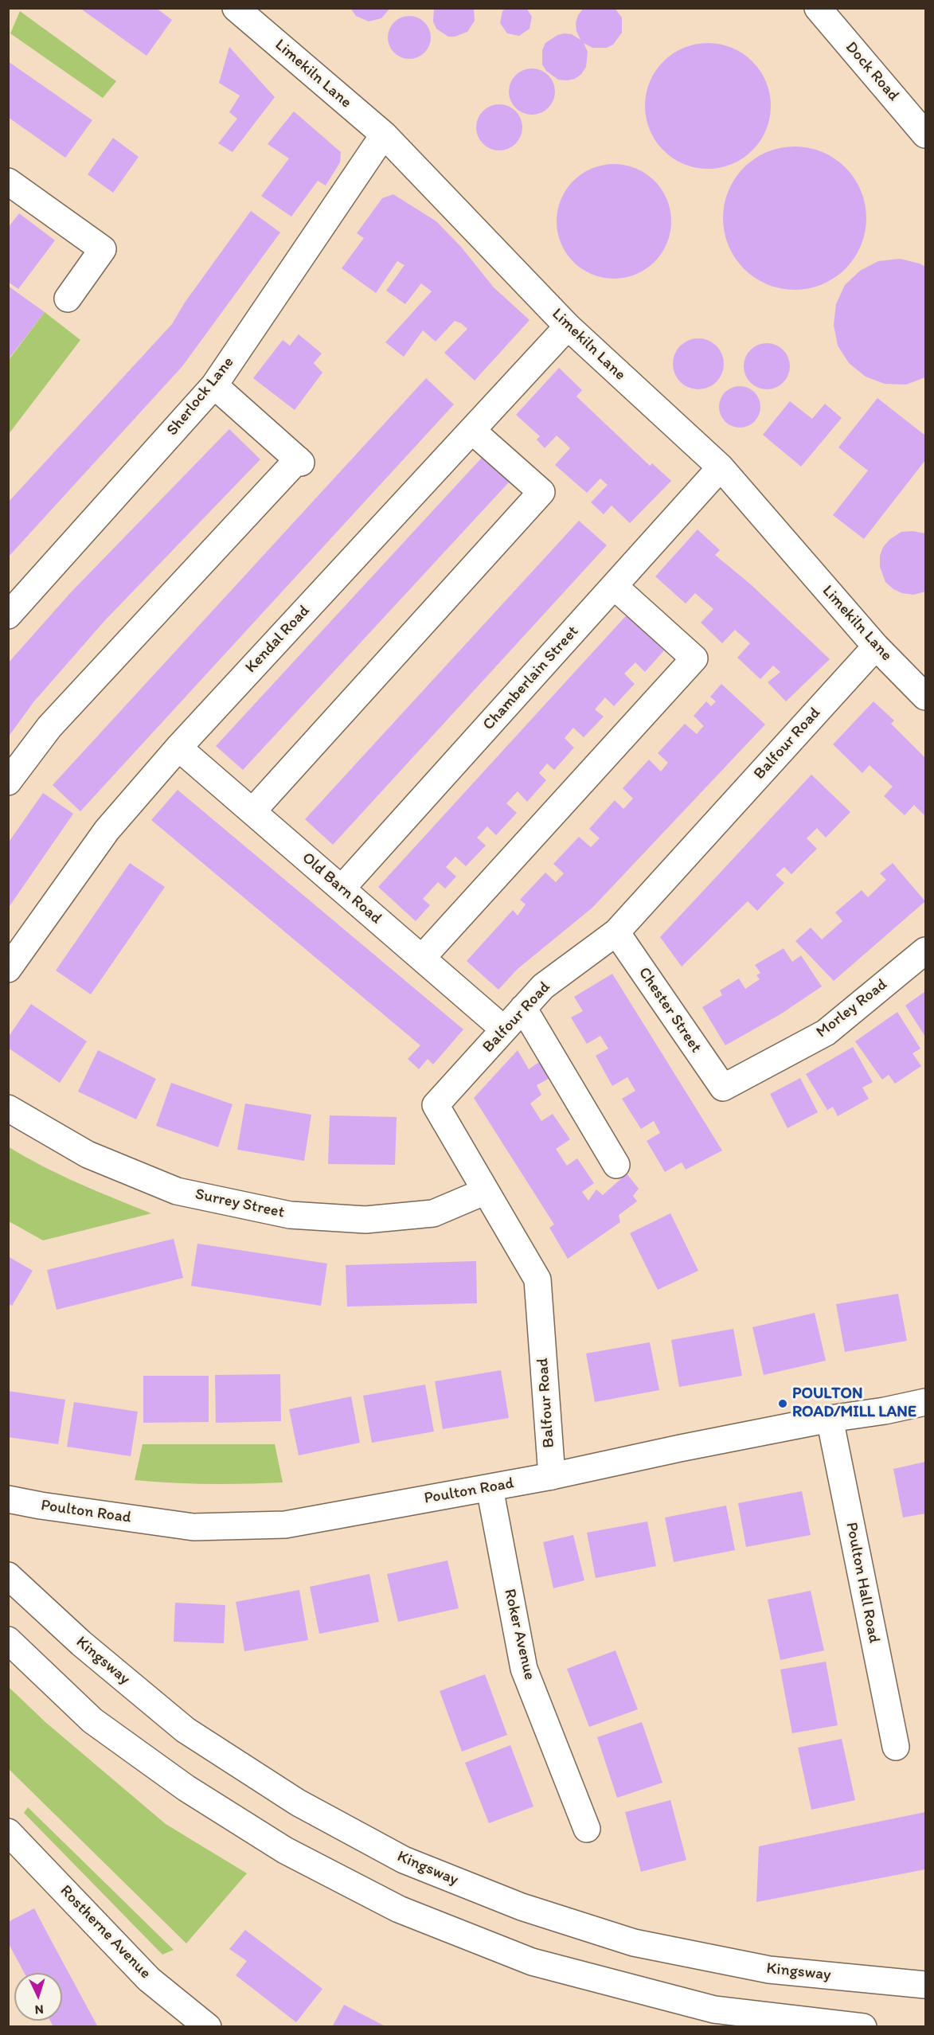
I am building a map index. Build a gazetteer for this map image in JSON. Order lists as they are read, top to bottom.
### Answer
{
  "streets": {
    "main road": [
      "Dock Road",
      "Limekiln Lane",
      "Sherlock Lane",
      "Kendal Road",
      "Chamberlain Street",
      "Balfour Road",
      "Old Barn Road",
      "Morley Road",
      "Chester Street",
      "Surrey Street",
      "Poulton Road",
      "Poulton Hall Road",
      "Roker Avenue",
      "Kingsway",
      "Rostherne Avenue"
    ]
  },
  "crossings": [
    ["Limekiln Lane", "Sherlock Lane"],
    ["Limekiln Lane", "Kendal Road"],
    ["Limekiln Lane", "Chamberlain Street"],
    ["Limekiln Lane", "Balfour Road"],
    ["Kendal Road", "Old Barn Road"],
    ["Chamberlain Street", "Old Barn Road"],
    ["Balfour Road", "Old Barn Road"],
    ["Balfour Road", "Chester Street"],
    ["Balfour Road", "Surrey Street"],
    ["Balfour Road", "Poulton Road"],
    ["Morley Road", "Chester Street"],
    ["Poulton Road", "Poulton Hall Road"],
    ["Poulton Road", "Roker Avenue"]
  ],
  "places": ["POULTON ROAD/MILL LANE"],
  "north": "bottom"
}
